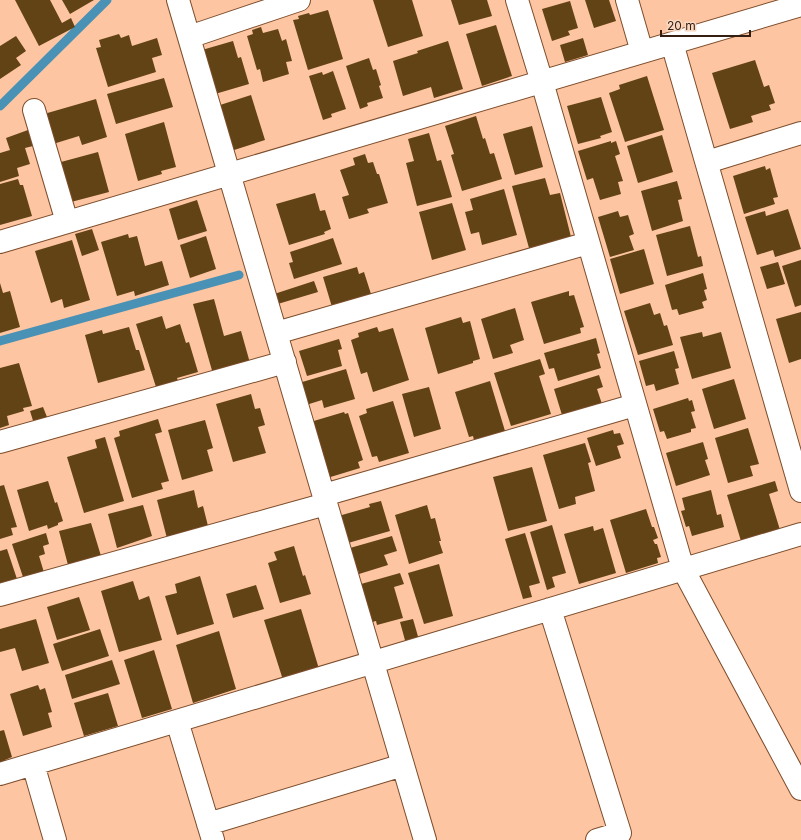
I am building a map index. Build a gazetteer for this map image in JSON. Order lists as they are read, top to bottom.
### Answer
{
  "scale_bar": "20 m"
}
